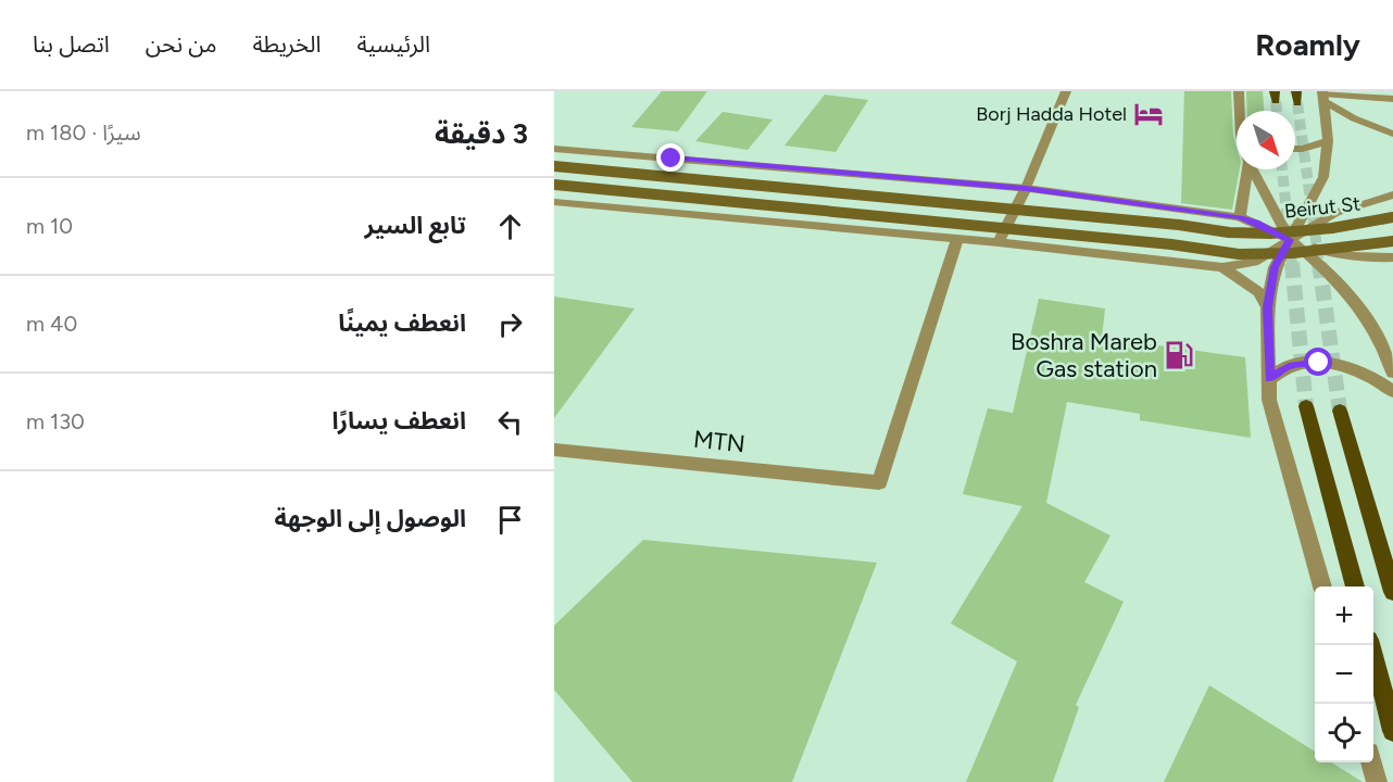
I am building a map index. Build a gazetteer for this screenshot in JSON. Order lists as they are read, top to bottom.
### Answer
{
  "streets": {
    "main road": ["Beirut St"],
    "street": ["MTN"]
  },
  "places": {
    "hotel": ["Borj Hadda Hotel"],
    "fuel station": ["Boshra Mareb Gas station"]
  },
  "north": "bottom right",
  "page": {
    "header": "Roamly",
    "nav": [
      "الرئيسية",
      "الخريطة",
      "من نحن",
      "اتصل بنا"
    ],
    "heading": ["3 دقيقة", "سيرًا · 180 m"],
    "list": [
      ["تابع السير", "10 m"],
      ["انعطف يمينًا", "40 m"],
      ["انعطف يسارًا", "130 m"],
      "الوصول إلى الوجهة"
    ],
    "map_buttons": ["+", "−"]
  }
}
